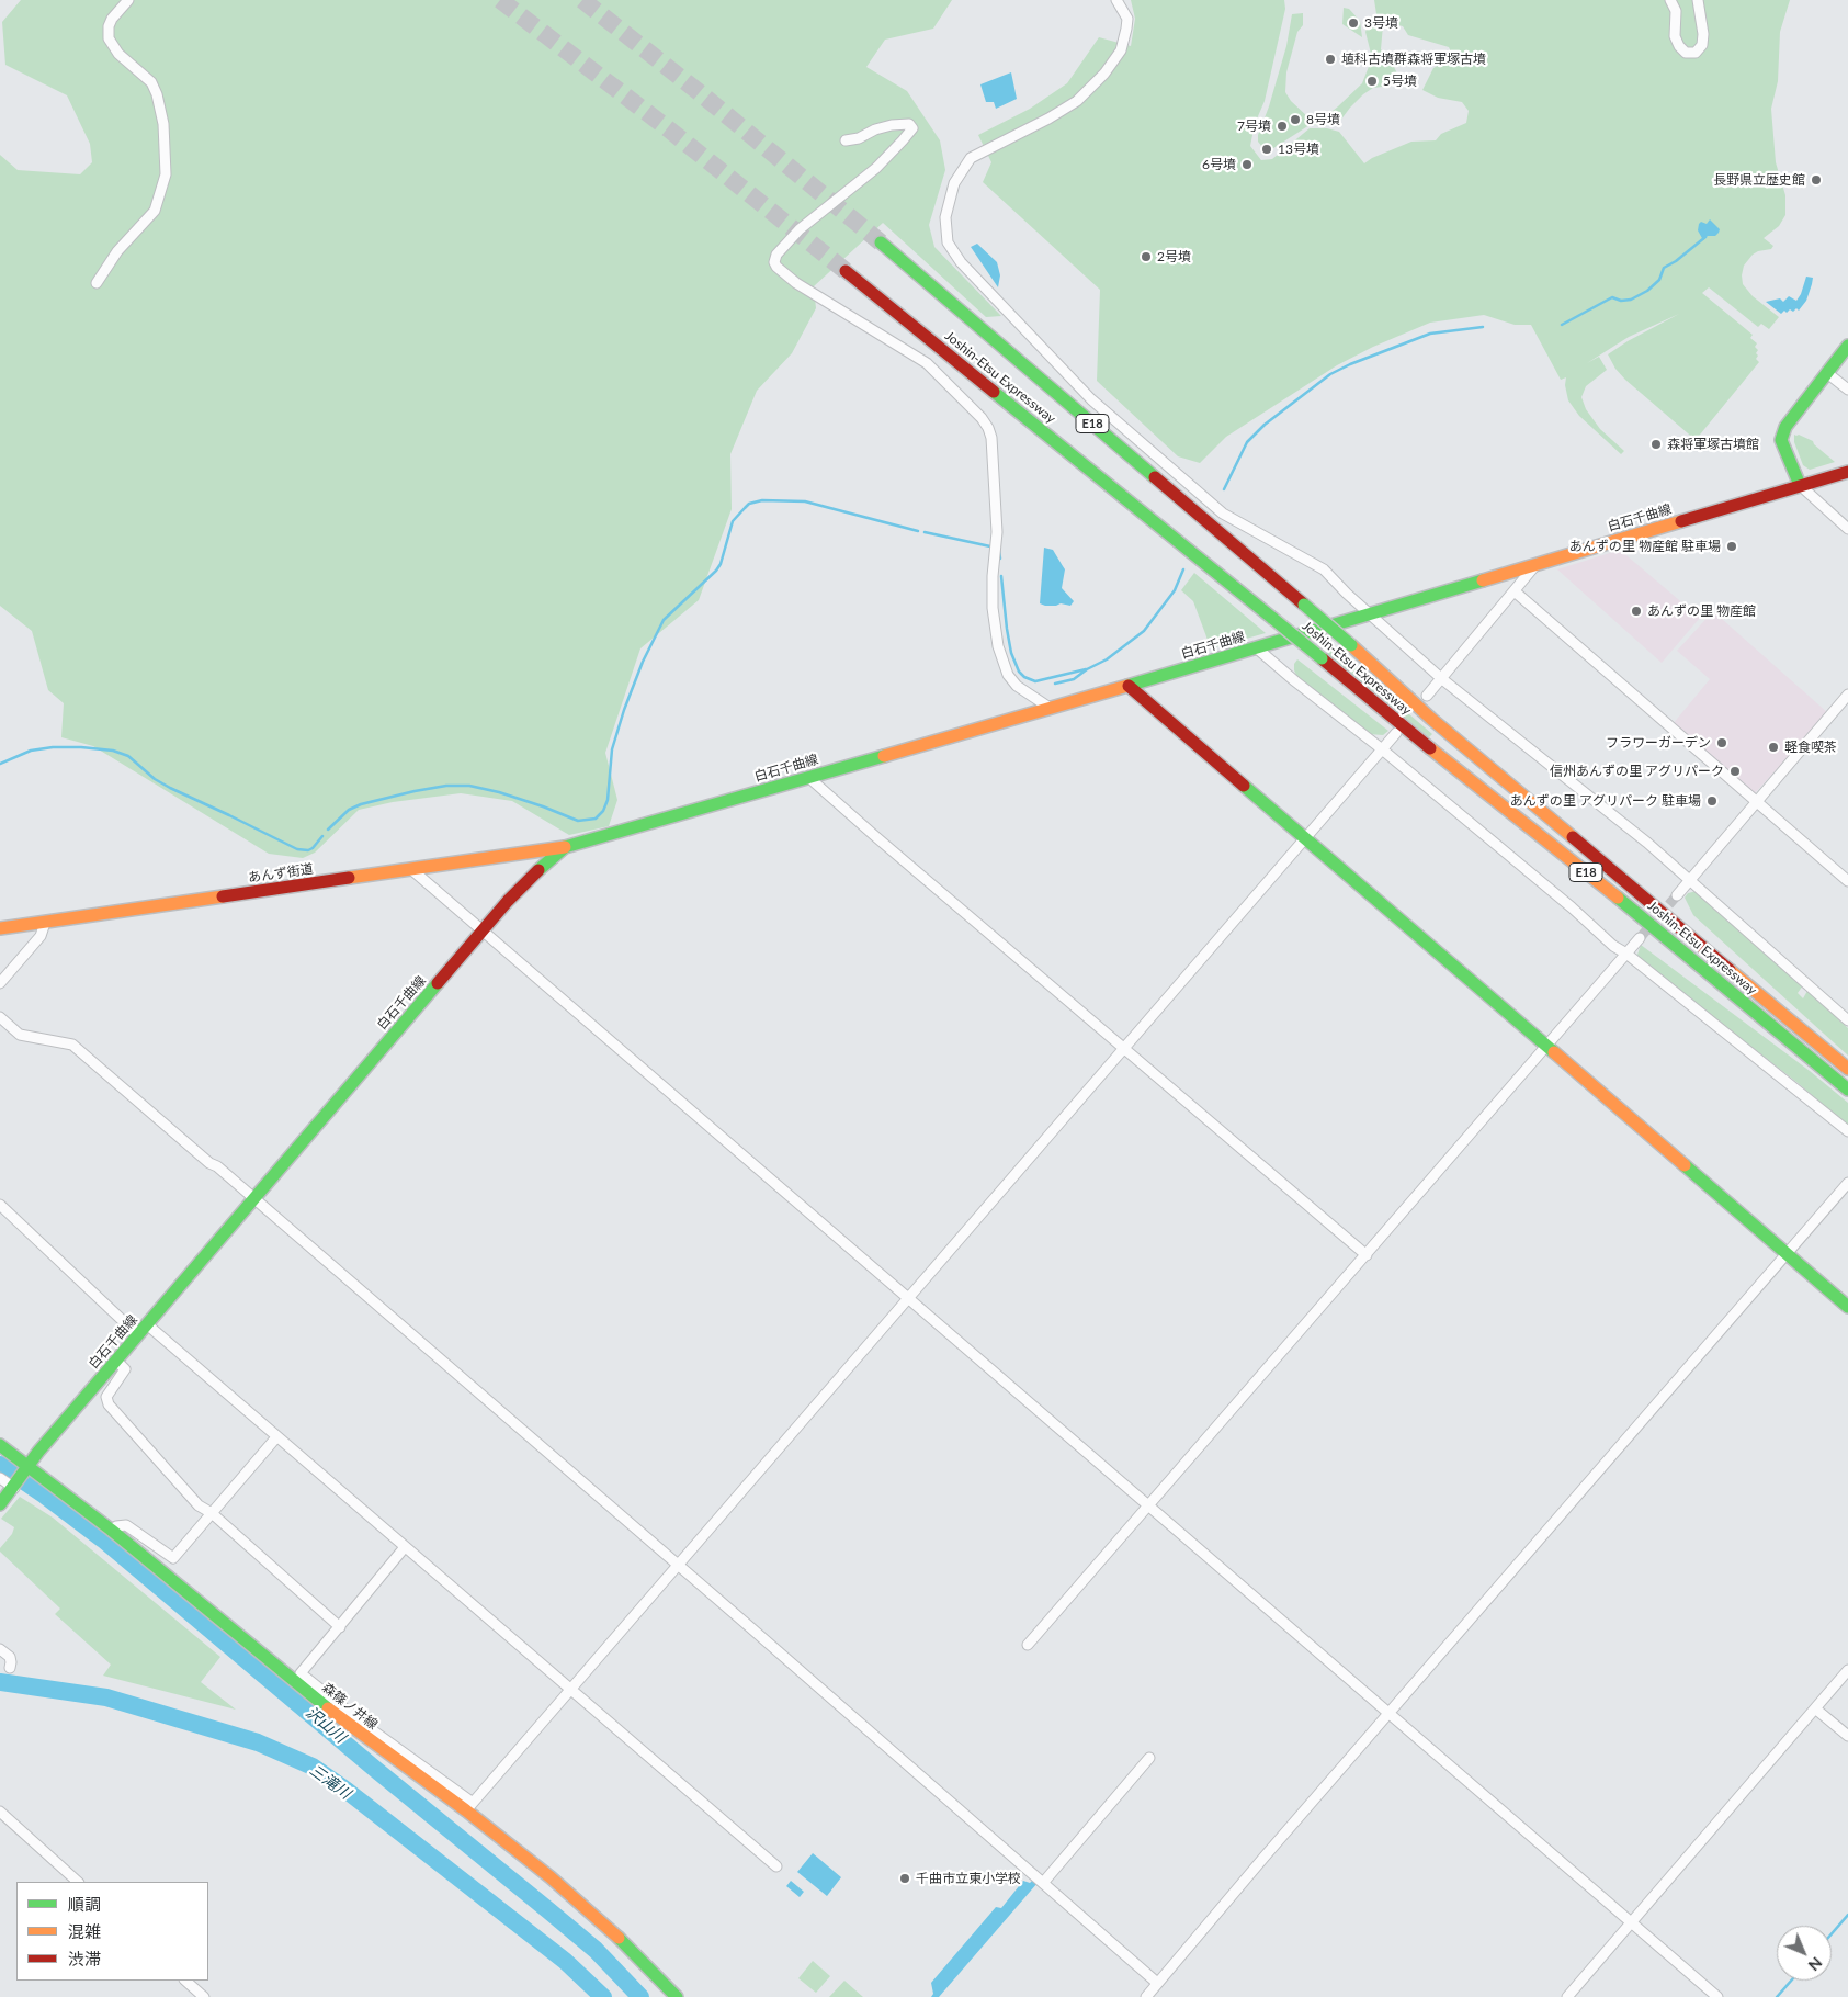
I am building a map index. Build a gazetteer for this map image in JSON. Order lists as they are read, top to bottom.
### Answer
{
  "streets": {
    "main road": [
      "Joshin-Etsu Expressway",
      "E18",
      "白石千曲線",
      "あんず街道",
      "森篠ノ井線"
    ]
  },
  "crossings": [
    ["白石千曲線", "あんず街道"],
    ["白石千曲線", "森篠ノ井線"]
  ],
  "water": ["沢山川", "三滝川"],
  "places": [
    "3号墳",
    "埴科古墳群森将軍塚古墳",
    "5号墳",
    "8号墳",
    "7号墳",
    "13号墳",
    "6号墳",
    "長野県立歴史館",
    "2号墳",
    "森将軍塚古墳館",
    "あんずの里 物産館 駐車場",
    "あんずの里 物産館",
    "フラワーガーデン",
    "軽食喫茶",
    "信州あんずの里 アグリパーク",
    "あんずの里 アグリパーク 駐車場",
    "千曲市立東小学校"
  ],
  "legend": ["順調", "混雑", "渋滞"],
  "north": "bottom right"
}
